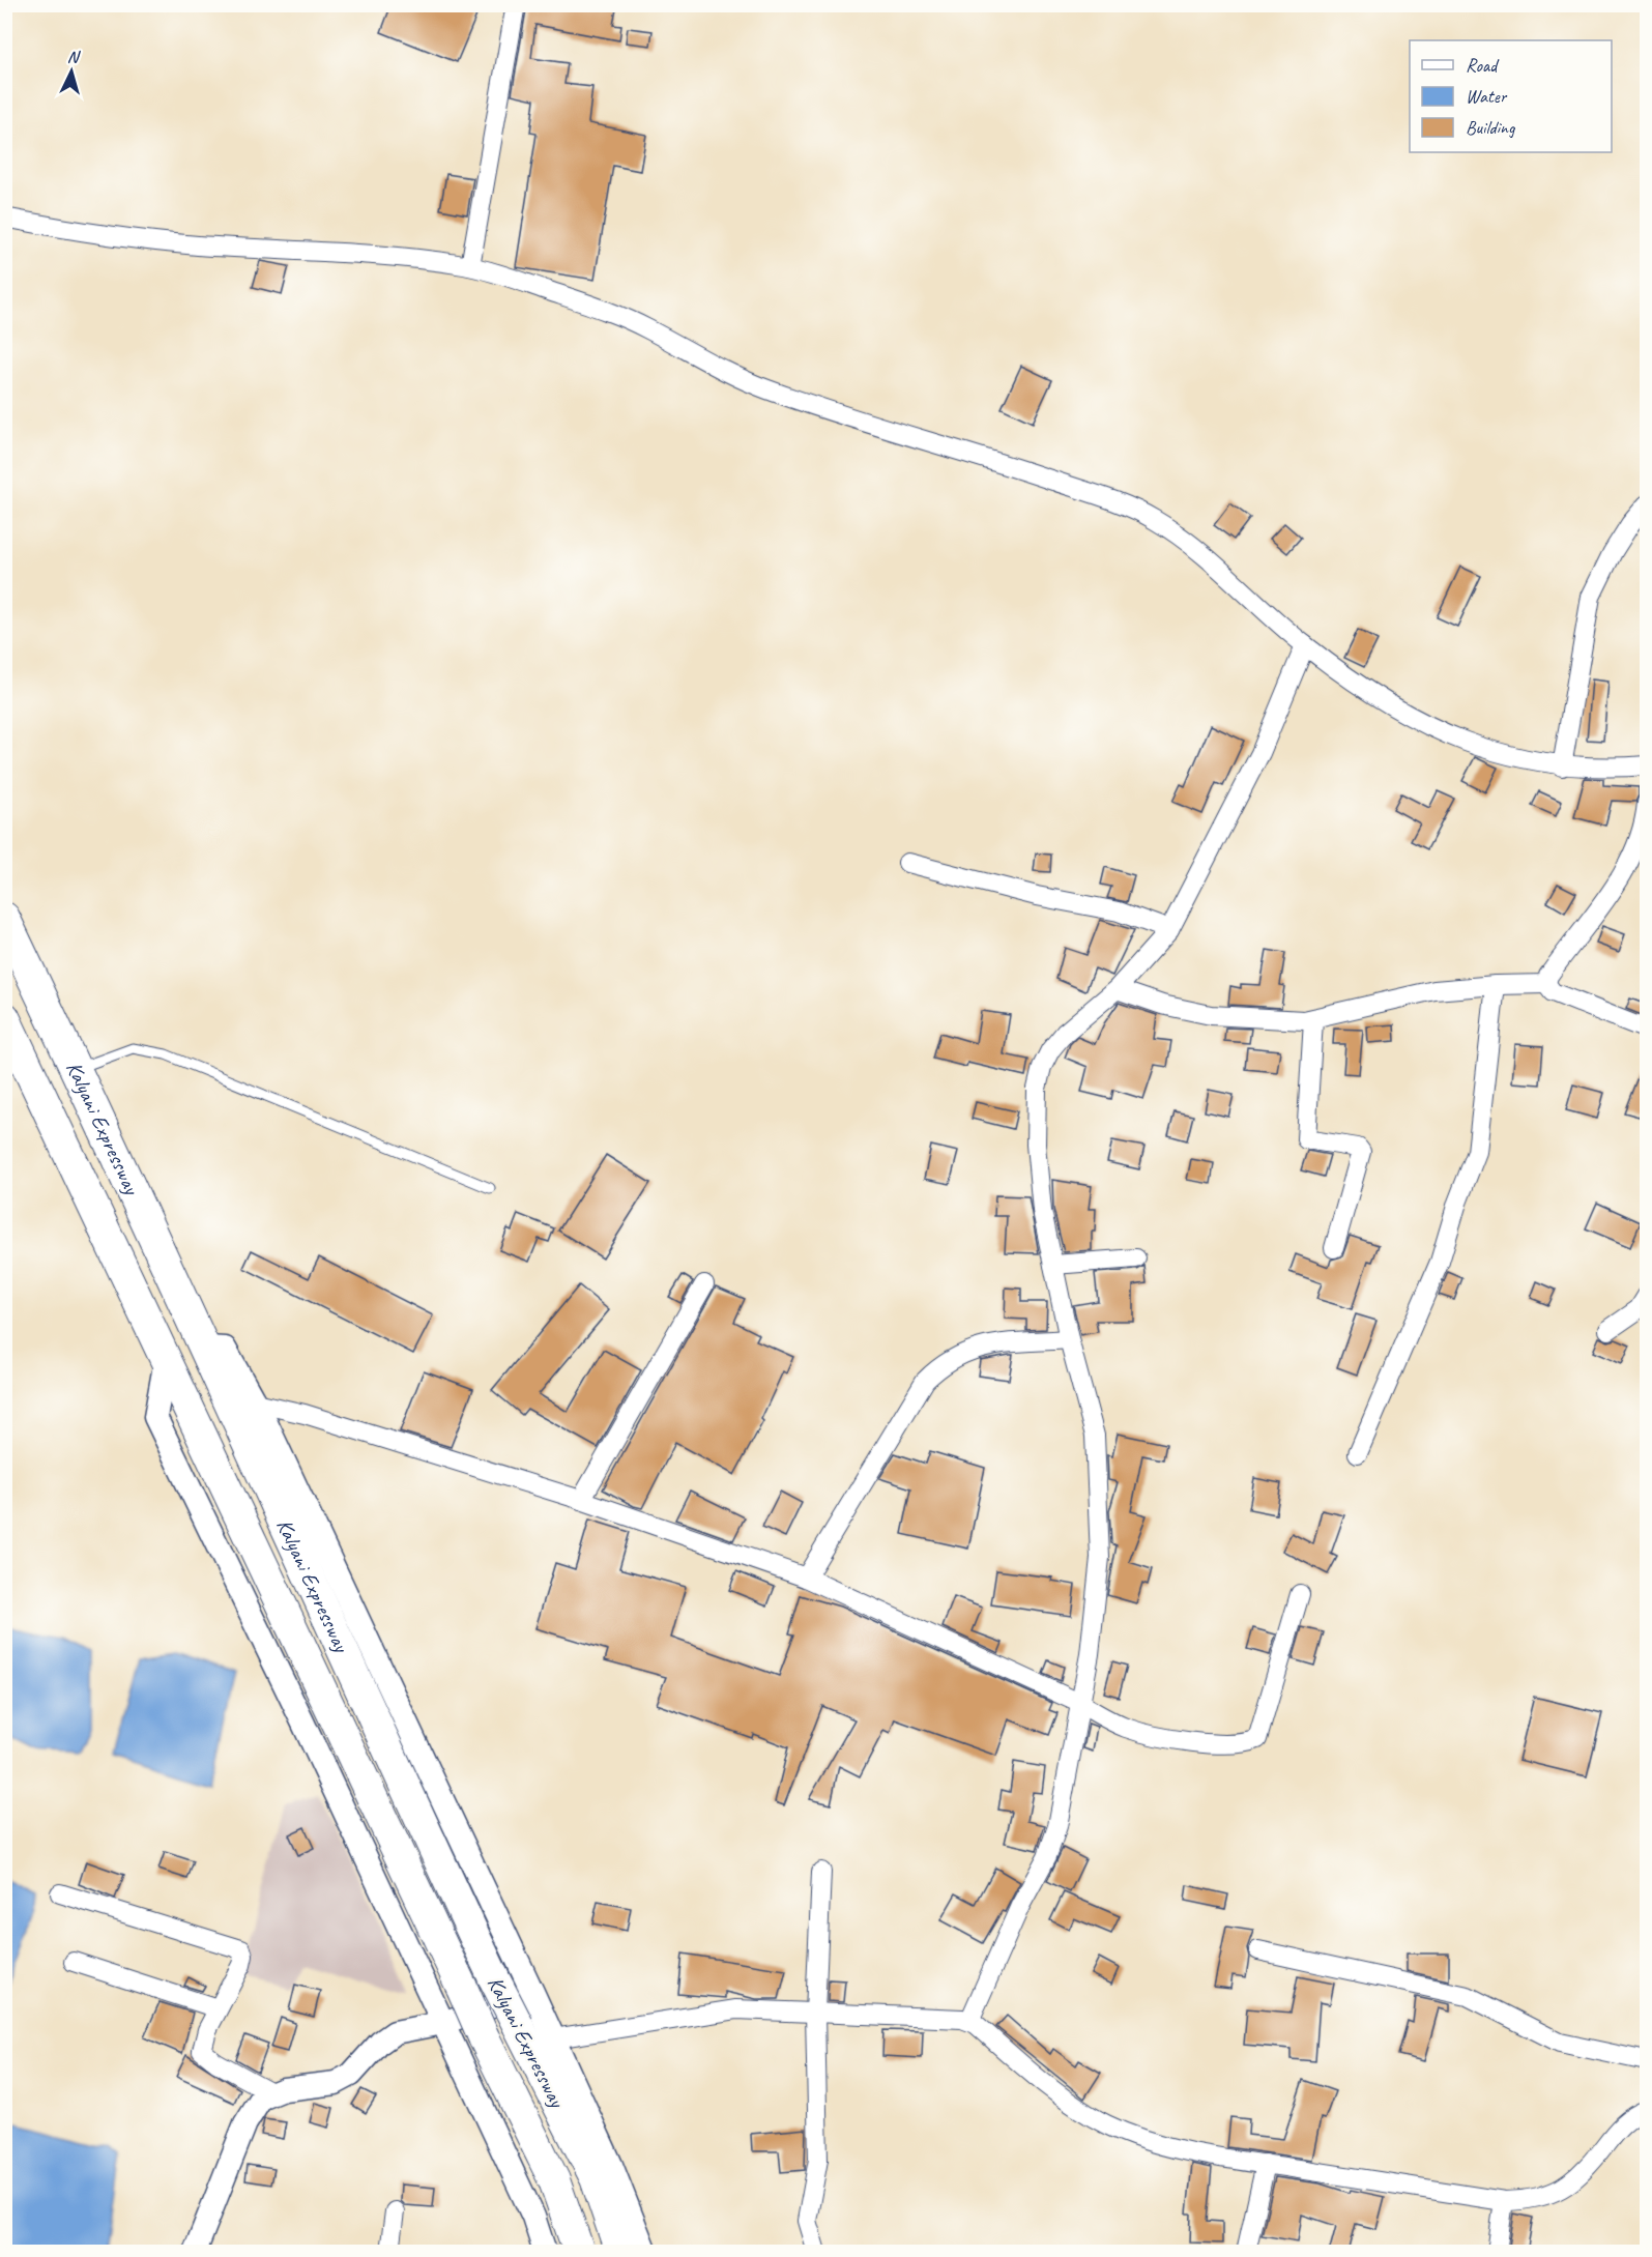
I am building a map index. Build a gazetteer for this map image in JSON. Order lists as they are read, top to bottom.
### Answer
{
  "streets": {
    "highway": ["Kalyani Expressway"]
  },
  "legend": ["Road", "Water", "Building"],
  "north": "top"
}
